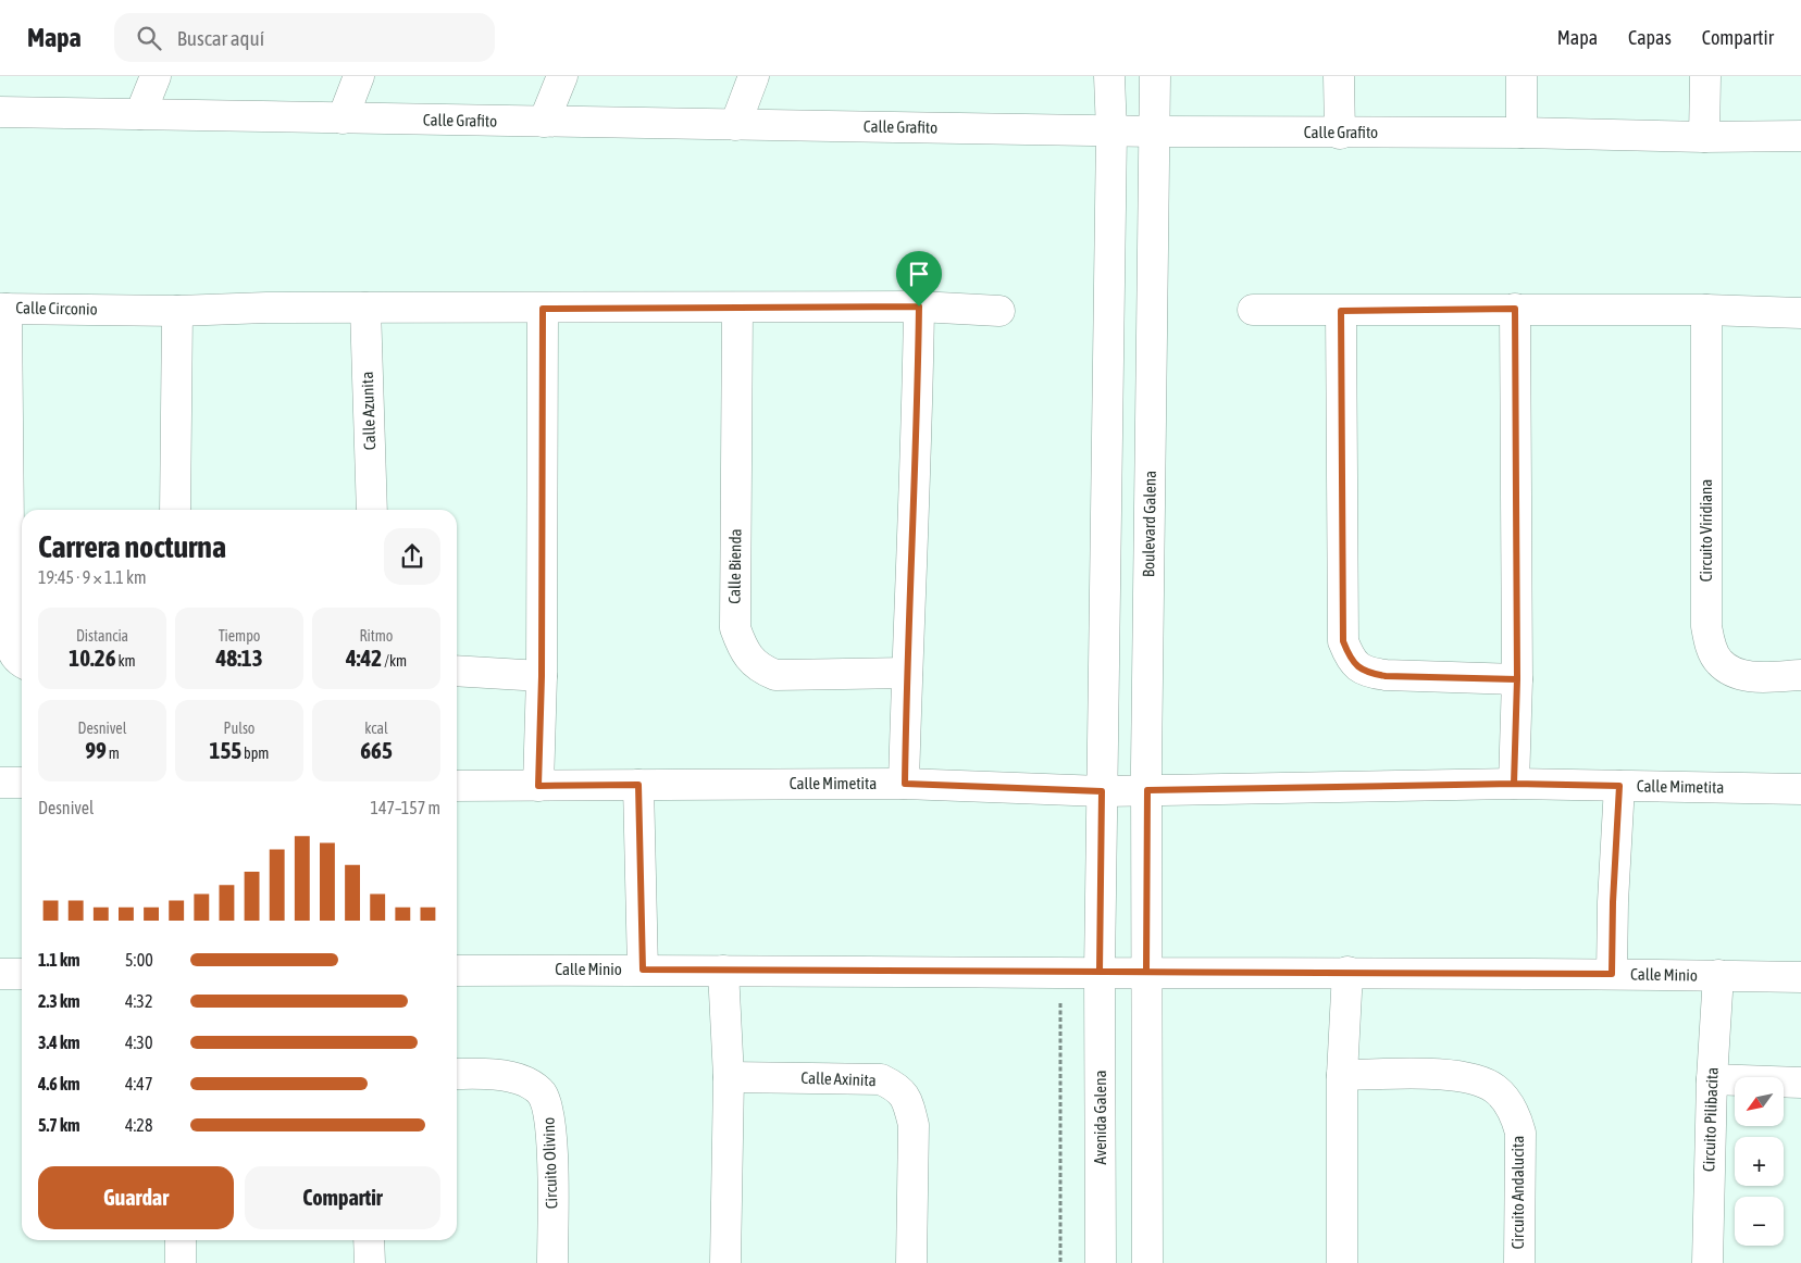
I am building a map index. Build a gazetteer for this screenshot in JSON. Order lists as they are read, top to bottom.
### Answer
{
  "streets": {
    "street": [
      "Calle Grafito",
      "Calle Circonio",
      "Calle Azunita",
      "Boulevard Galena",
      "Circuito Viridiana",
      "Calle Bienda",
      "Calle Mimetita",
      "Calle Minio",
      "Calle Axinita",
      "Avenida Galena",
      "Circuito Pilibacita",
      "Circuito Olivino",
      "Circuito Andalucita"
    ]
  },
  "crossings": [
    ["Calle Grafito", "Boulevard Galena"],
    ["Calle Circonio", "Calle Azunita"],
    ["Boulevard Galena", "Calle Mimetita"],
    ["Boulevard Galena", "Calle Minio"],
    ["Calle Minio", "Avenida Galena"],
    ["Calle Minio", "Circuito Pilibacita"]
  ],
  "north": "bottom left",
  "page": {
    "header": "Mapa",
    "search": "Buscar aquí",
    "nav": ["Mapa", "Capas", "Compartir"],
    "heading": ["Carrera nocturna", "19:45 · 9 × 1.1 km"],
    "stats": [
      ["Distancia", "10.26 km"],
      ["Tiempo", "48:13"],
      ["Ritmo", "4:42 /km"],
      ["Desnivel", "99 m"],
      ["Pulso", "155 bpm"],
      ["kcal", "665"]
    ],
    "chart": ["Desnivel", "147–157 m"],
    "list": [
      {
        "name": "1.1 km",
        "note": "5:00"
      },
      {
        "name": "2.3 km",
        "note": "4:32"
      },
      {
        "name": "3.4 km",
        "note": "4:30"
      },
      {
        "name": "4.6 km",
        "note": "4:47"
      },
      {
        "name": "5.7 km",
        "note": "4:28"
      }
    ],
    "map_buttons": ["+", "−"],
    "buttons": ["Guardar", "Compartir"]
  }
}
